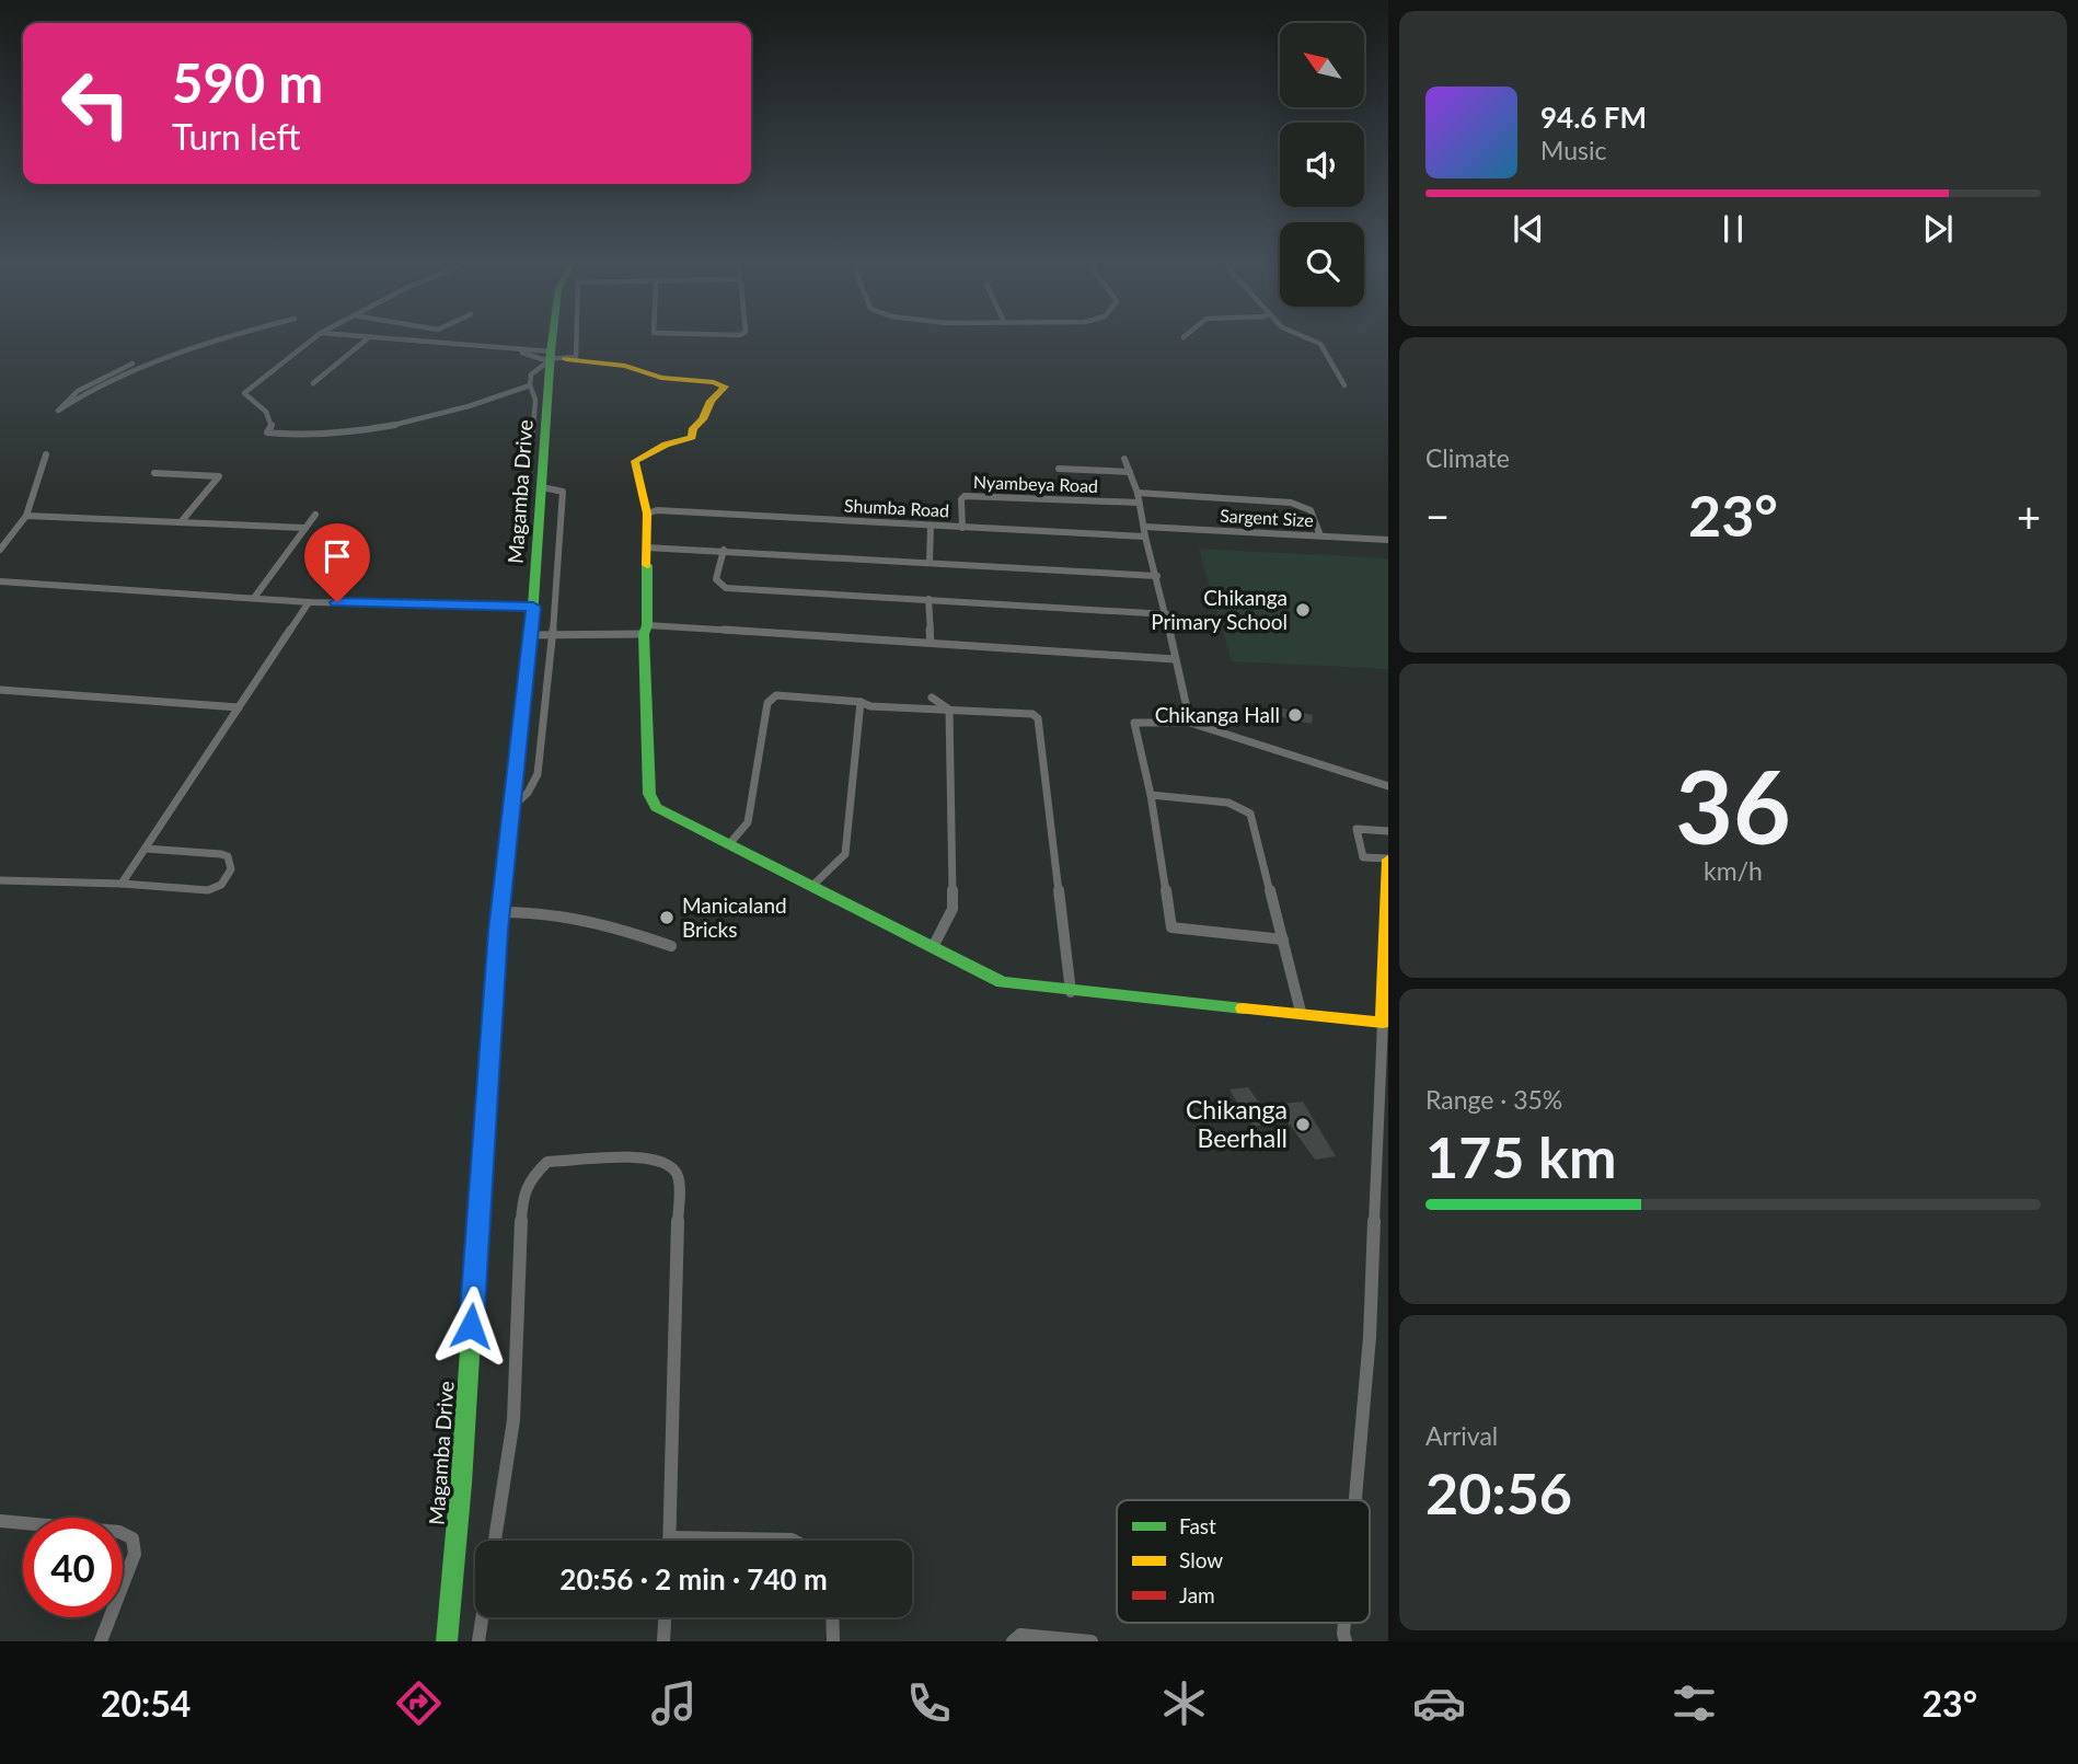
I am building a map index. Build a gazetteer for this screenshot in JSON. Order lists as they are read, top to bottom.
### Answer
{
  "streets": {
    "street": [
      "Nyambeya Road",
      "Magamba Drive",
      "Shumba Road",
      "Sargent Size"
    ]
  },
  "crossings": [
    ["Nyambeya Road", "Shumba Road"]
  ],
  "places": [
    "Chikanga Primary School",
    "Chikanga Hall",
    "Manicaland Bricks",
    "Chikanga Beerhall"
  ],
  "legend": ["Fast", "Slow", "Jam"],
  "north": "top left",
  "page": {
    "turn": ["590 m", "Turn left"],
    "song": ["94.6 FM", "Music"],
    "tile": [
      "Climate",
      ["36", "km/h"],
      ["Range · 35%", "175 km"],
      ["Arrival", "20:56"]
    ],
    "heat": ["−", "23°", "+"],
    "limit": "40",
    "trip": "20:56 · 2 min · 740 m",
    "tabs": ["20:54", "23°"]
  }
}
